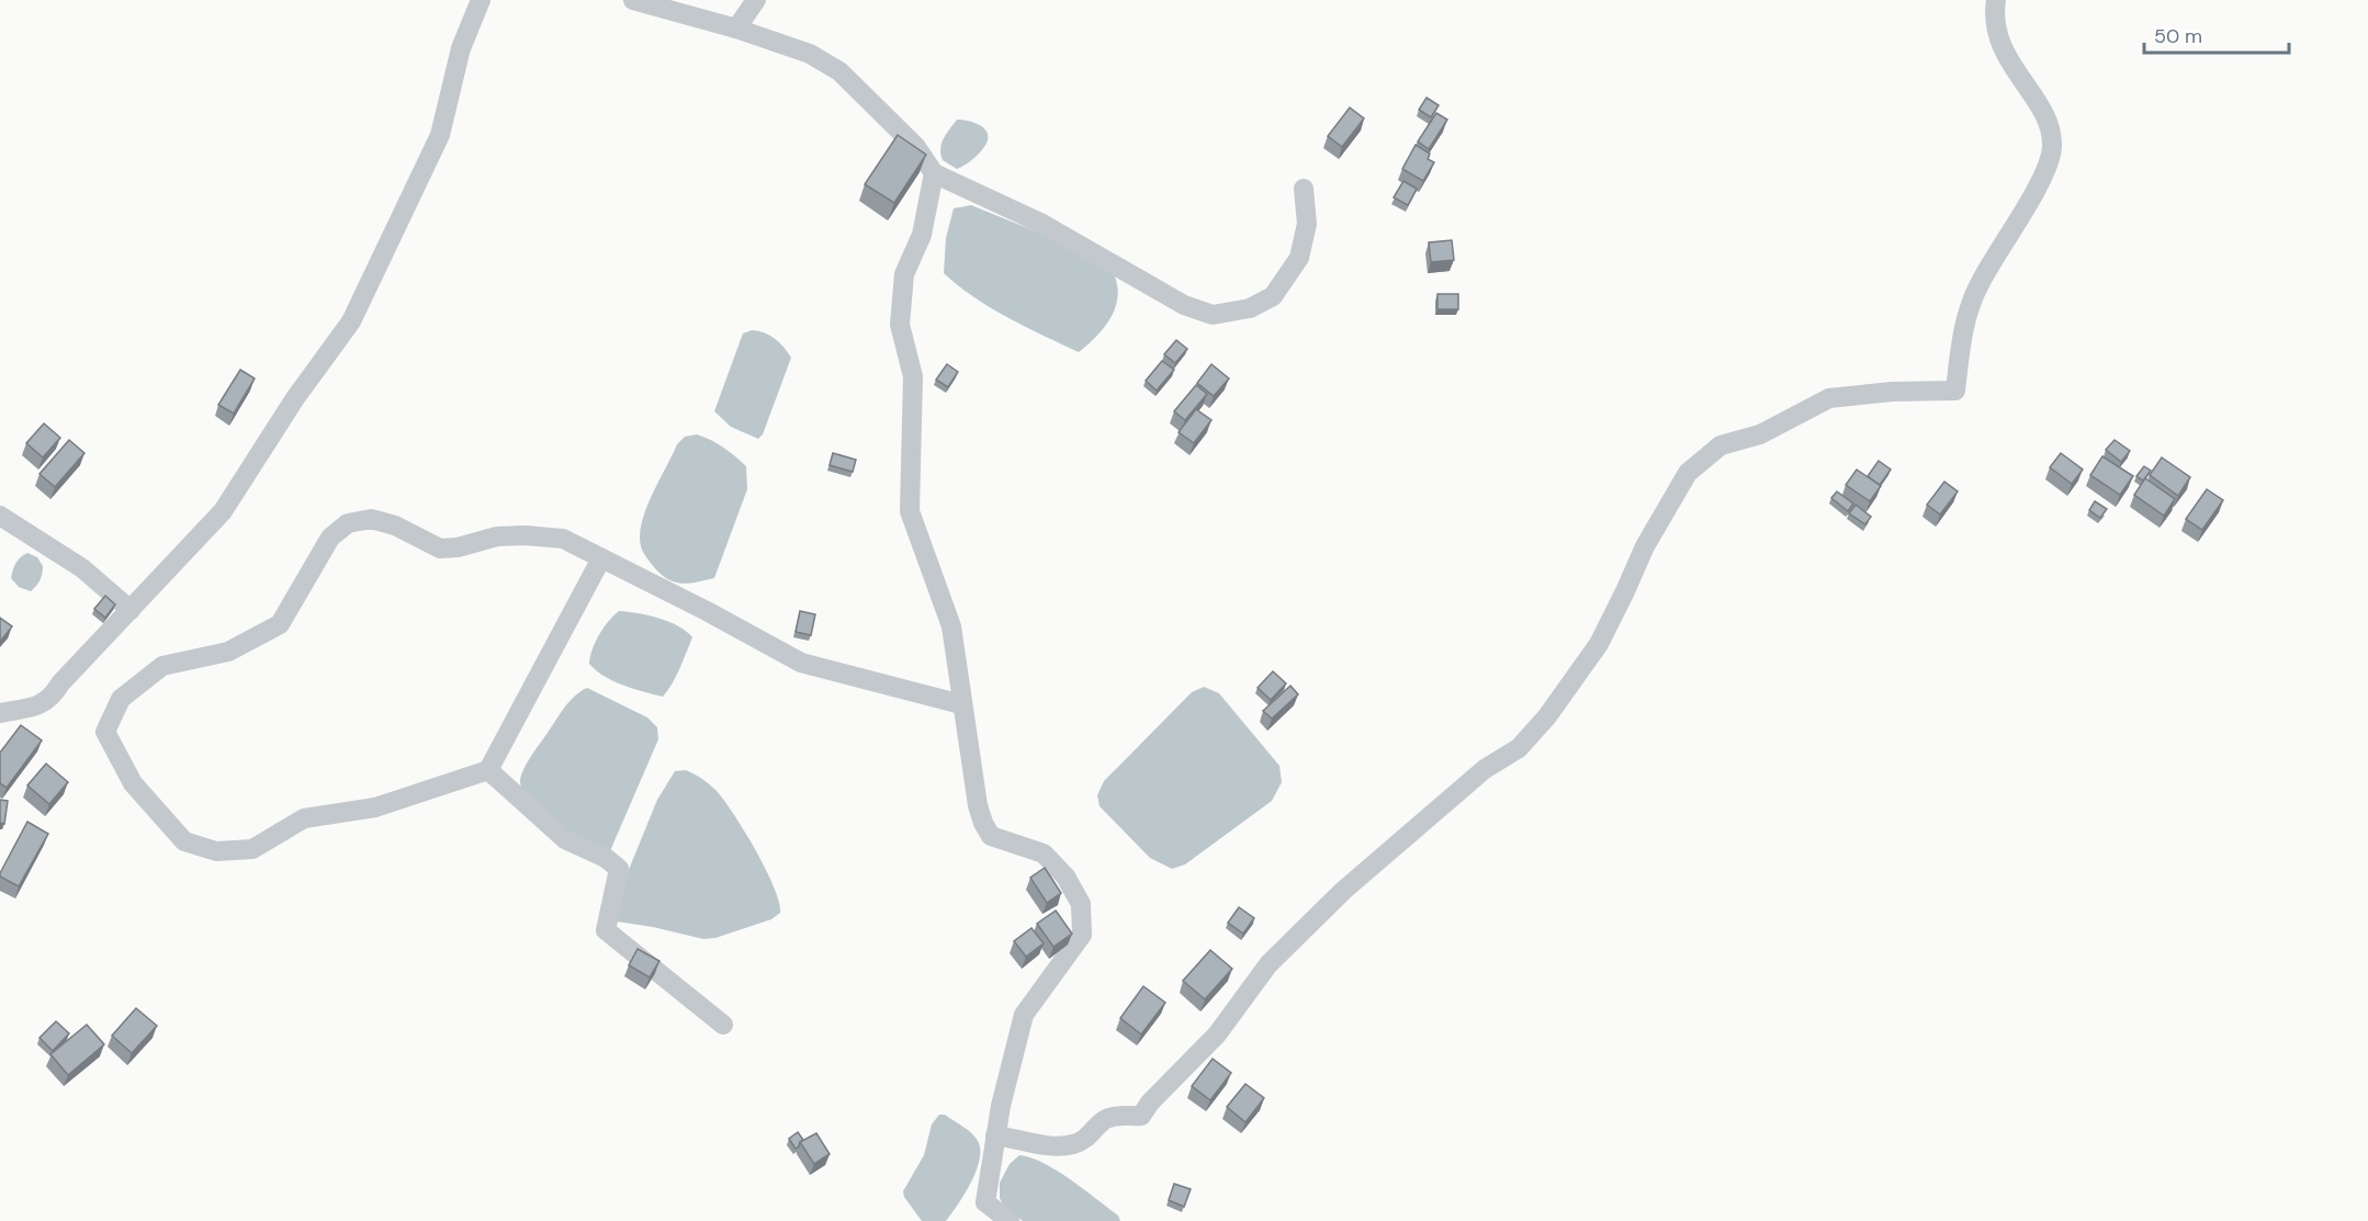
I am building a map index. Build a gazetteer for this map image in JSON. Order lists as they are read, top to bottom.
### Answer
{
  "scale_bar": "50 m"
}
